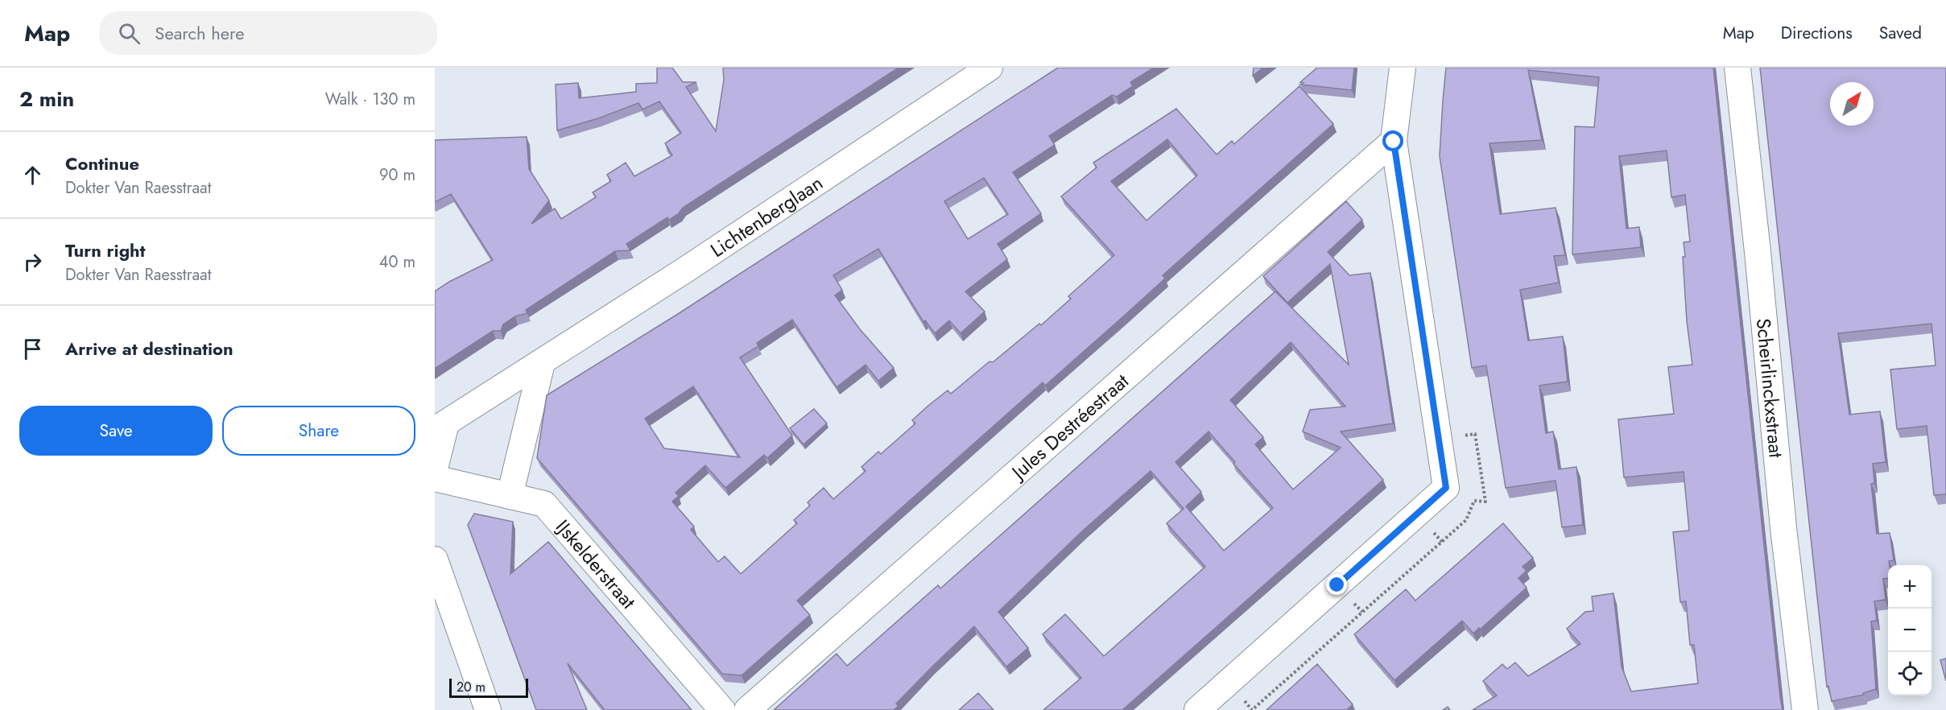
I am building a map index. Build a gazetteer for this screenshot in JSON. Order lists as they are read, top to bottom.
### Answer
{
  "streets": {
    "street": [
      "Lichtenberglaan",
      "Scheirlinckxstraat",
      "Jules Destréestraat",
      "IJskelderstraat"
    ]
  },
  "scale_bar": "20 m",
  "north": "top right",
  "page": {
    "header": "Map",
    "search": "Search here",
    "nav": ["Map", "Directions", "Saved"],
    "heading": ["2 min", "Walk · 130 m"],
    "list": [
      ["Continue", "Dokter Van Raesstraat", "90 m"],
      ["Turn right", "Dokter Van Raesstraat", "40 m"],
      "Arrive at destination"
    ],
    "buttons": ["Save", "Share"],
    "map_buttons": ["+", "−"],
    "scale": "20 m"
  }
}
